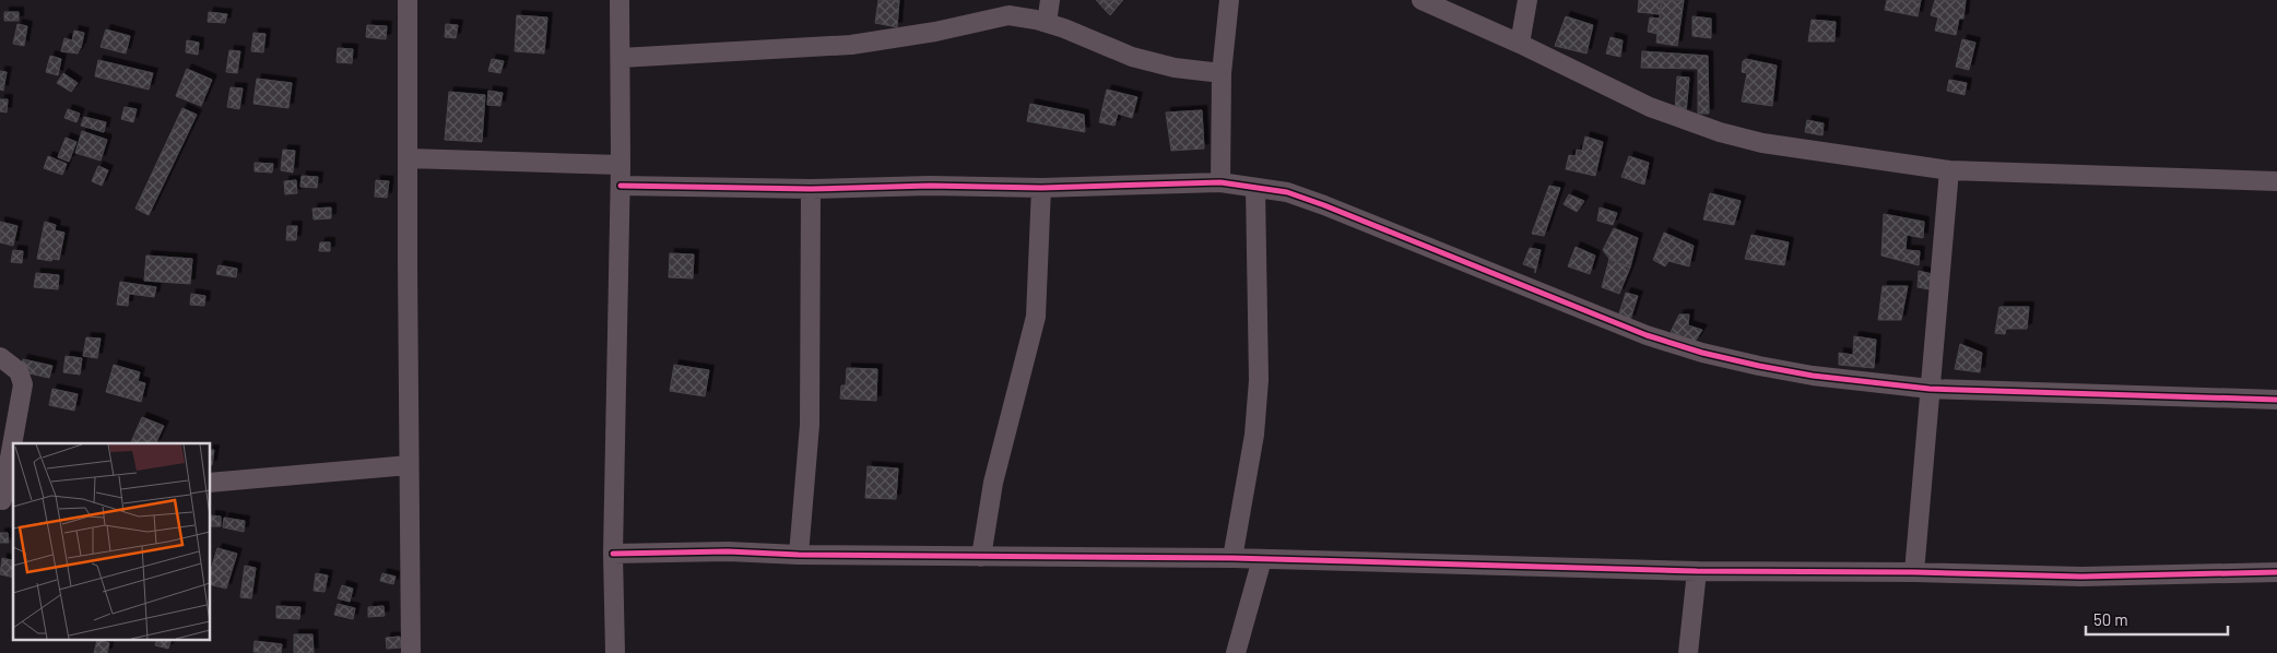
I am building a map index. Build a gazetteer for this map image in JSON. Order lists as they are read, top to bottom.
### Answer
{
  "scale_bar": "50 m"
}
